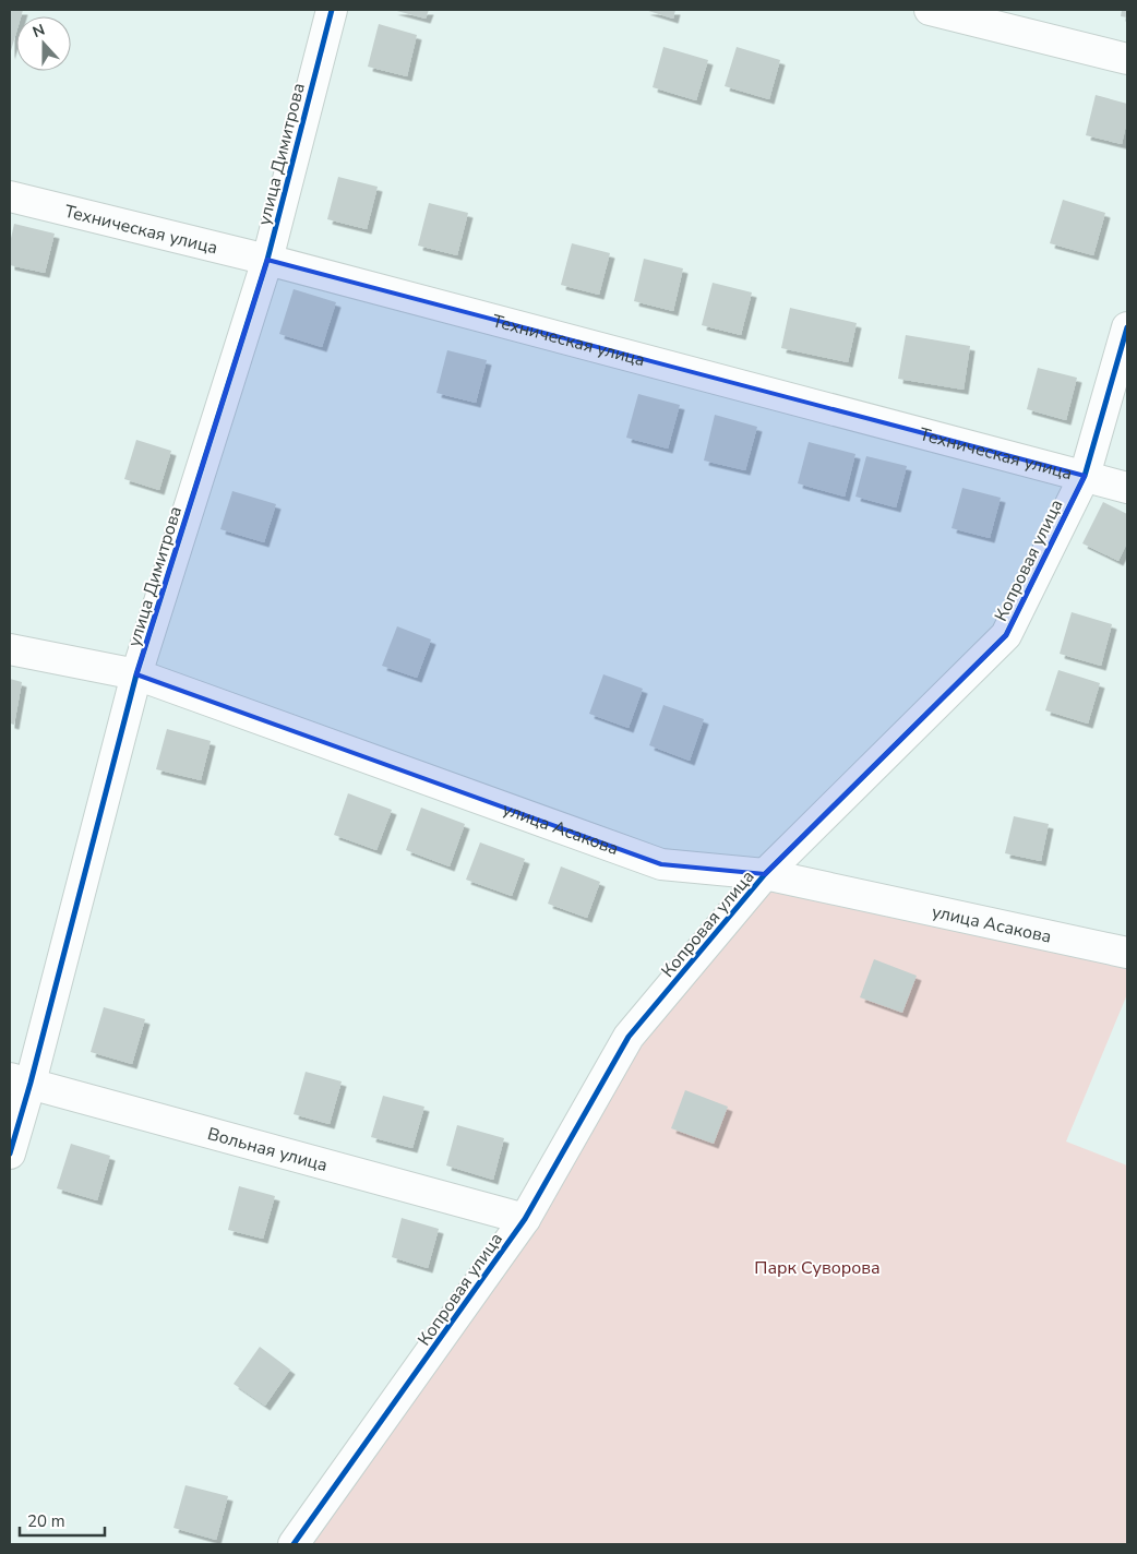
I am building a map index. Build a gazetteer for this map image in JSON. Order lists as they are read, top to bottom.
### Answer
{
  "streets": {
    "street": [
      "улица Димитрова",
      "Техническая улица",
      "Копровая улица",
      "улица Асакова",
      "Вольная улица"
    ]
  },
  "crossings": [
    ["улица Димитрова", "Техническая улица"],
    ["улица Димитрова", "улица Асакова"],
    ["улица Димитрова", "Вольная улица"],
    ["Техническая улица", "Копровая улица"],
    ["Копровая улица", "улица Асакова"],
    ["Копровая улица", "Вольная улица"]
  ],
  "parks": ["Парк Суворова"],
  "scale_bar": "20 m",
  "north": "top"
}
